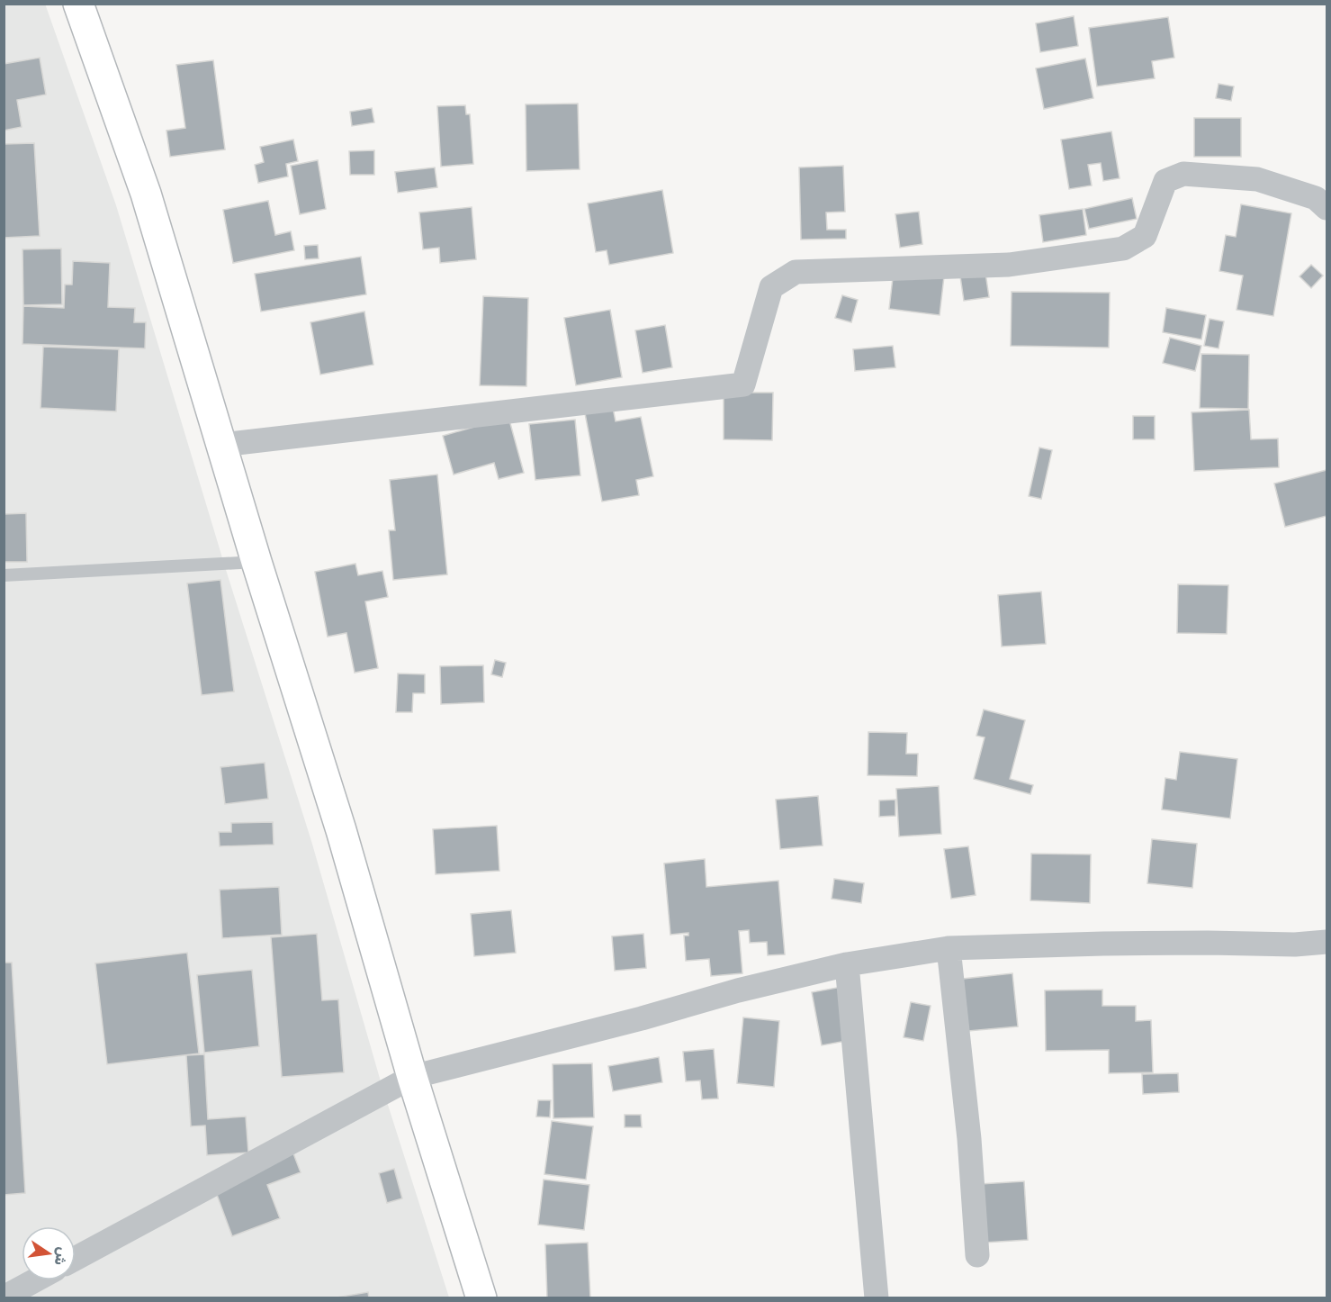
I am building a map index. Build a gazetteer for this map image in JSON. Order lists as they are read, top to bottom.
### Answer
{
  "north": "right"
}
